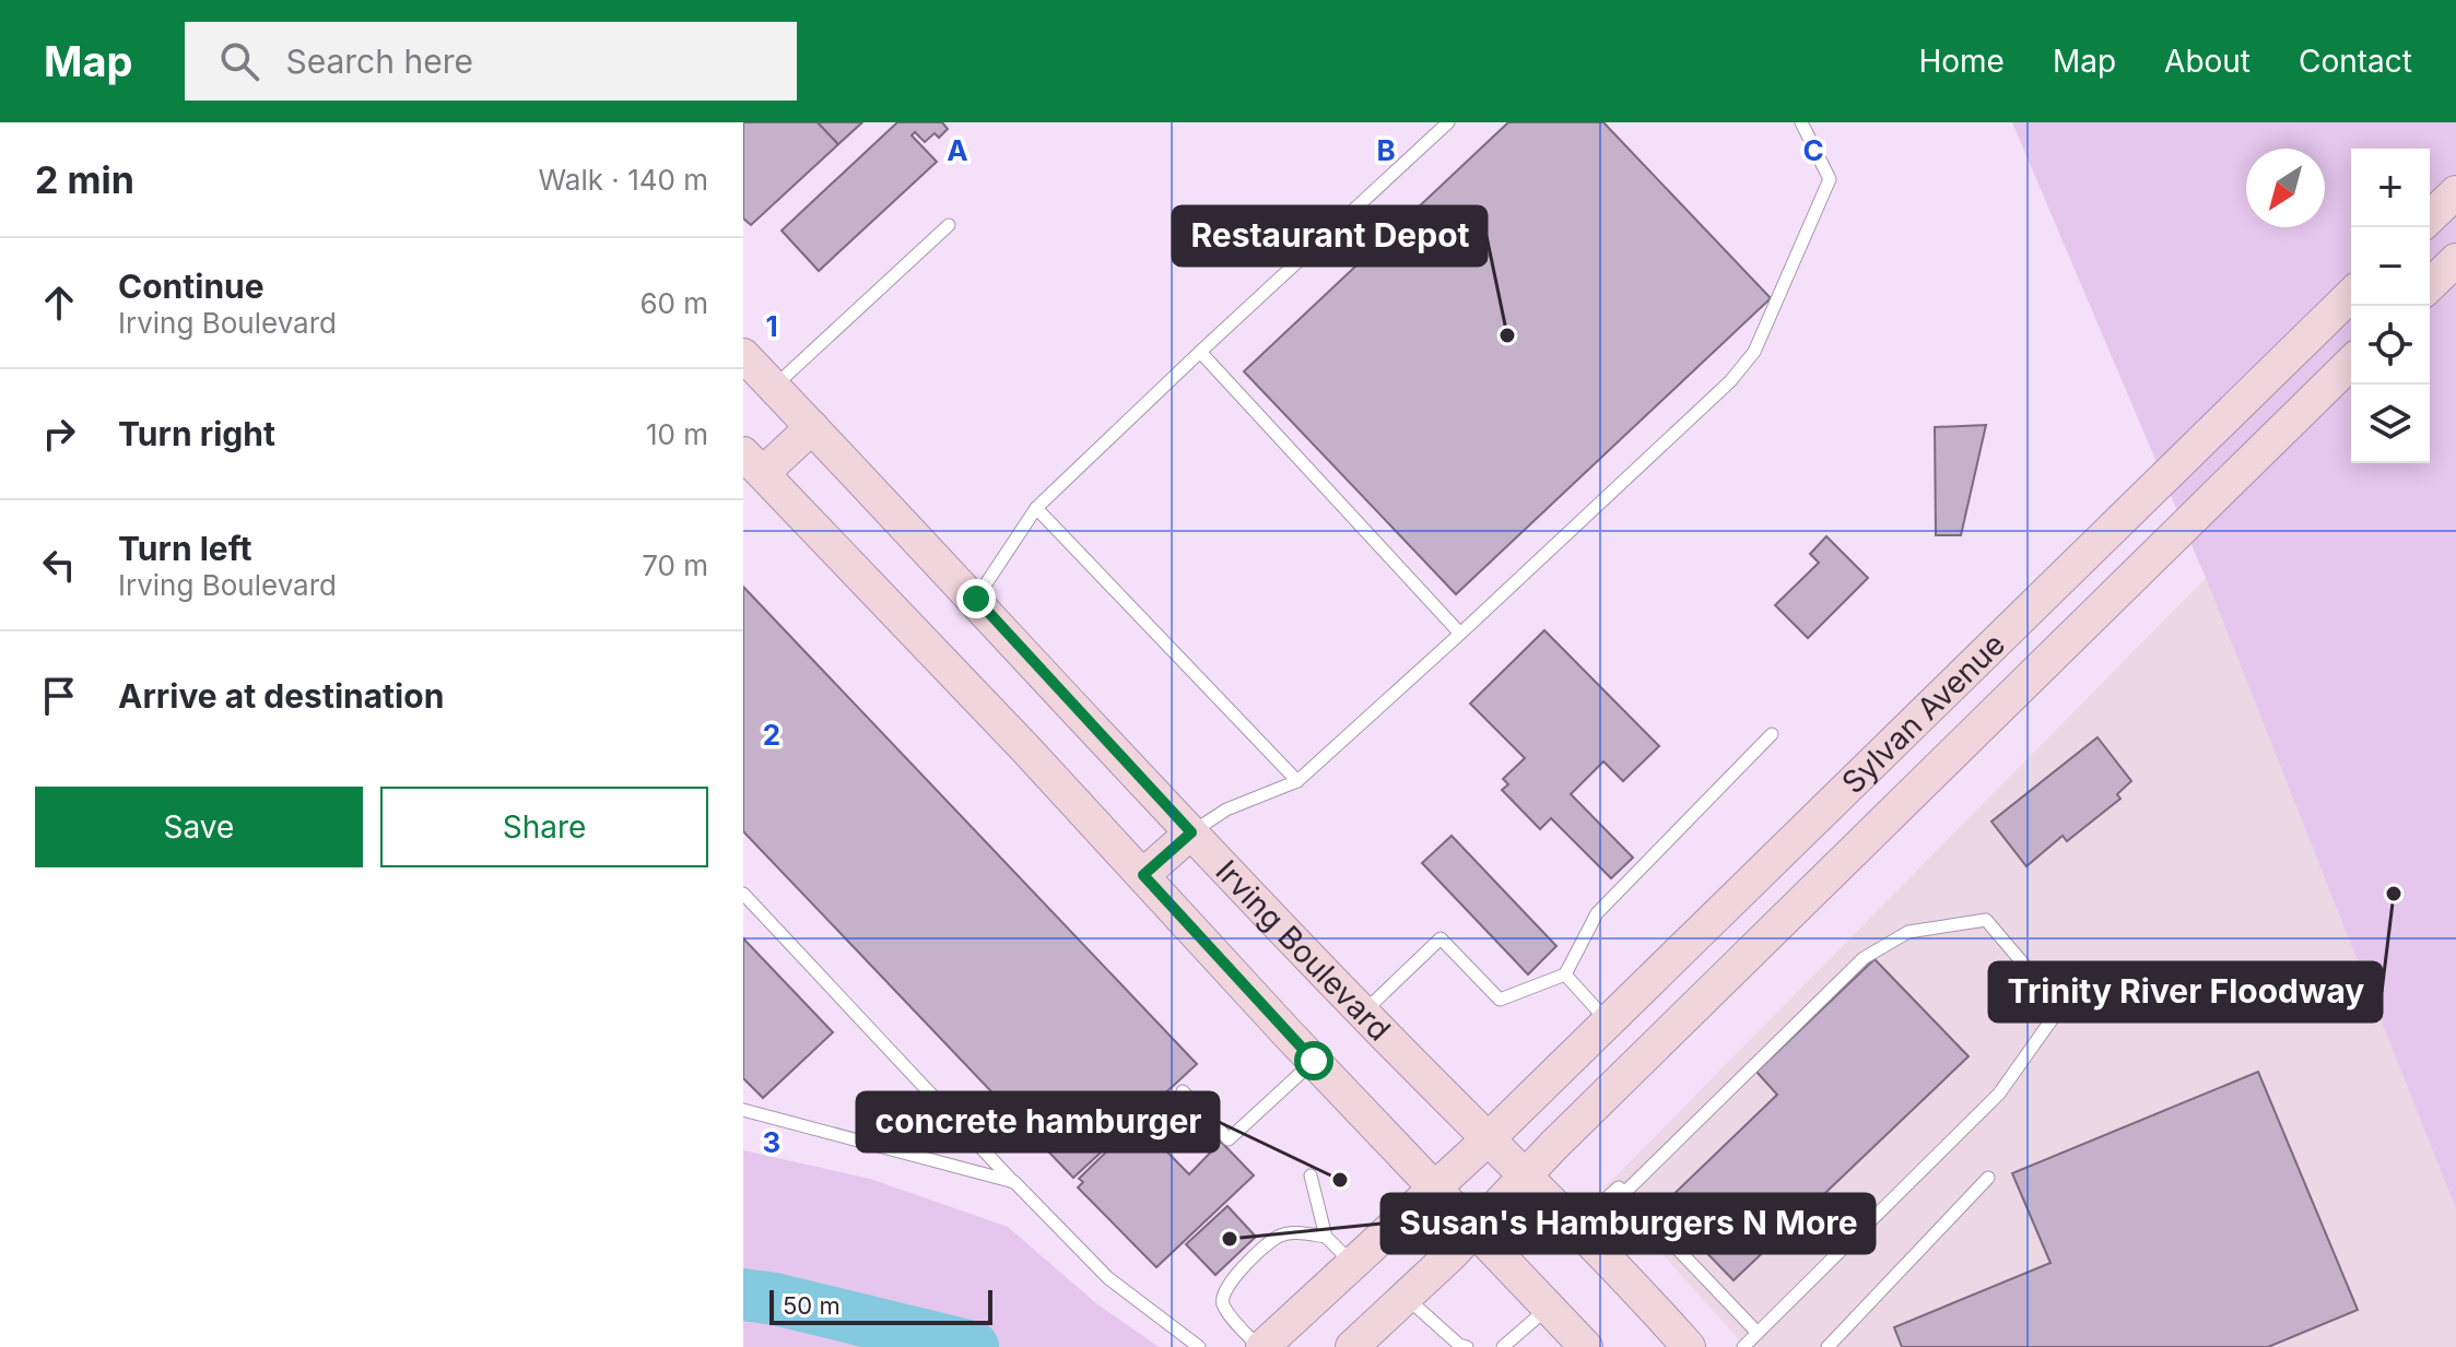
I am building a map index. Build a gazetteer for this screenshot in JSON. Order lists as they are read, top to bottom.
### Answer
{
  "streets": {
    "main road": ["Sylvan Avenue", "Irving Boulevard"]
  },
  "crossings": [
    ["Sylvan Avenue", "Irving Boulevard"]
  ],
  "places": [
    "Restaurant Depot",
    "Trinity River Floodway",
    "concrete hamburger",
    "Susan's Hamburgers N More"
  ],
  "scale_bar": "50 m",
  "north": "bottom left",
  "page": {
    "header": "Map",
    "search": "Search here",
    "nav": [
      "Home",
      "Map",
      "About",
      "Contact"
    ],
    "heading": ["2 min", "Walk · 140 m"],
    "map_buttons": ["+", "−"],
    "list": [
      ["Continue", "Irving Boulevard", "60 m"],
      ["Turn right", "10 m"],
      ["Turn left", "Irving Boulevard", "70 m"],
      "Arrive at destination"
    ],
    "buttons": ["Save", "Share"],
    "scale": "50 m"
  },
  "grid": {
    "columns": ["A", "B", "C"],
    "rows": ["1", "2", "3"]
  }
}
